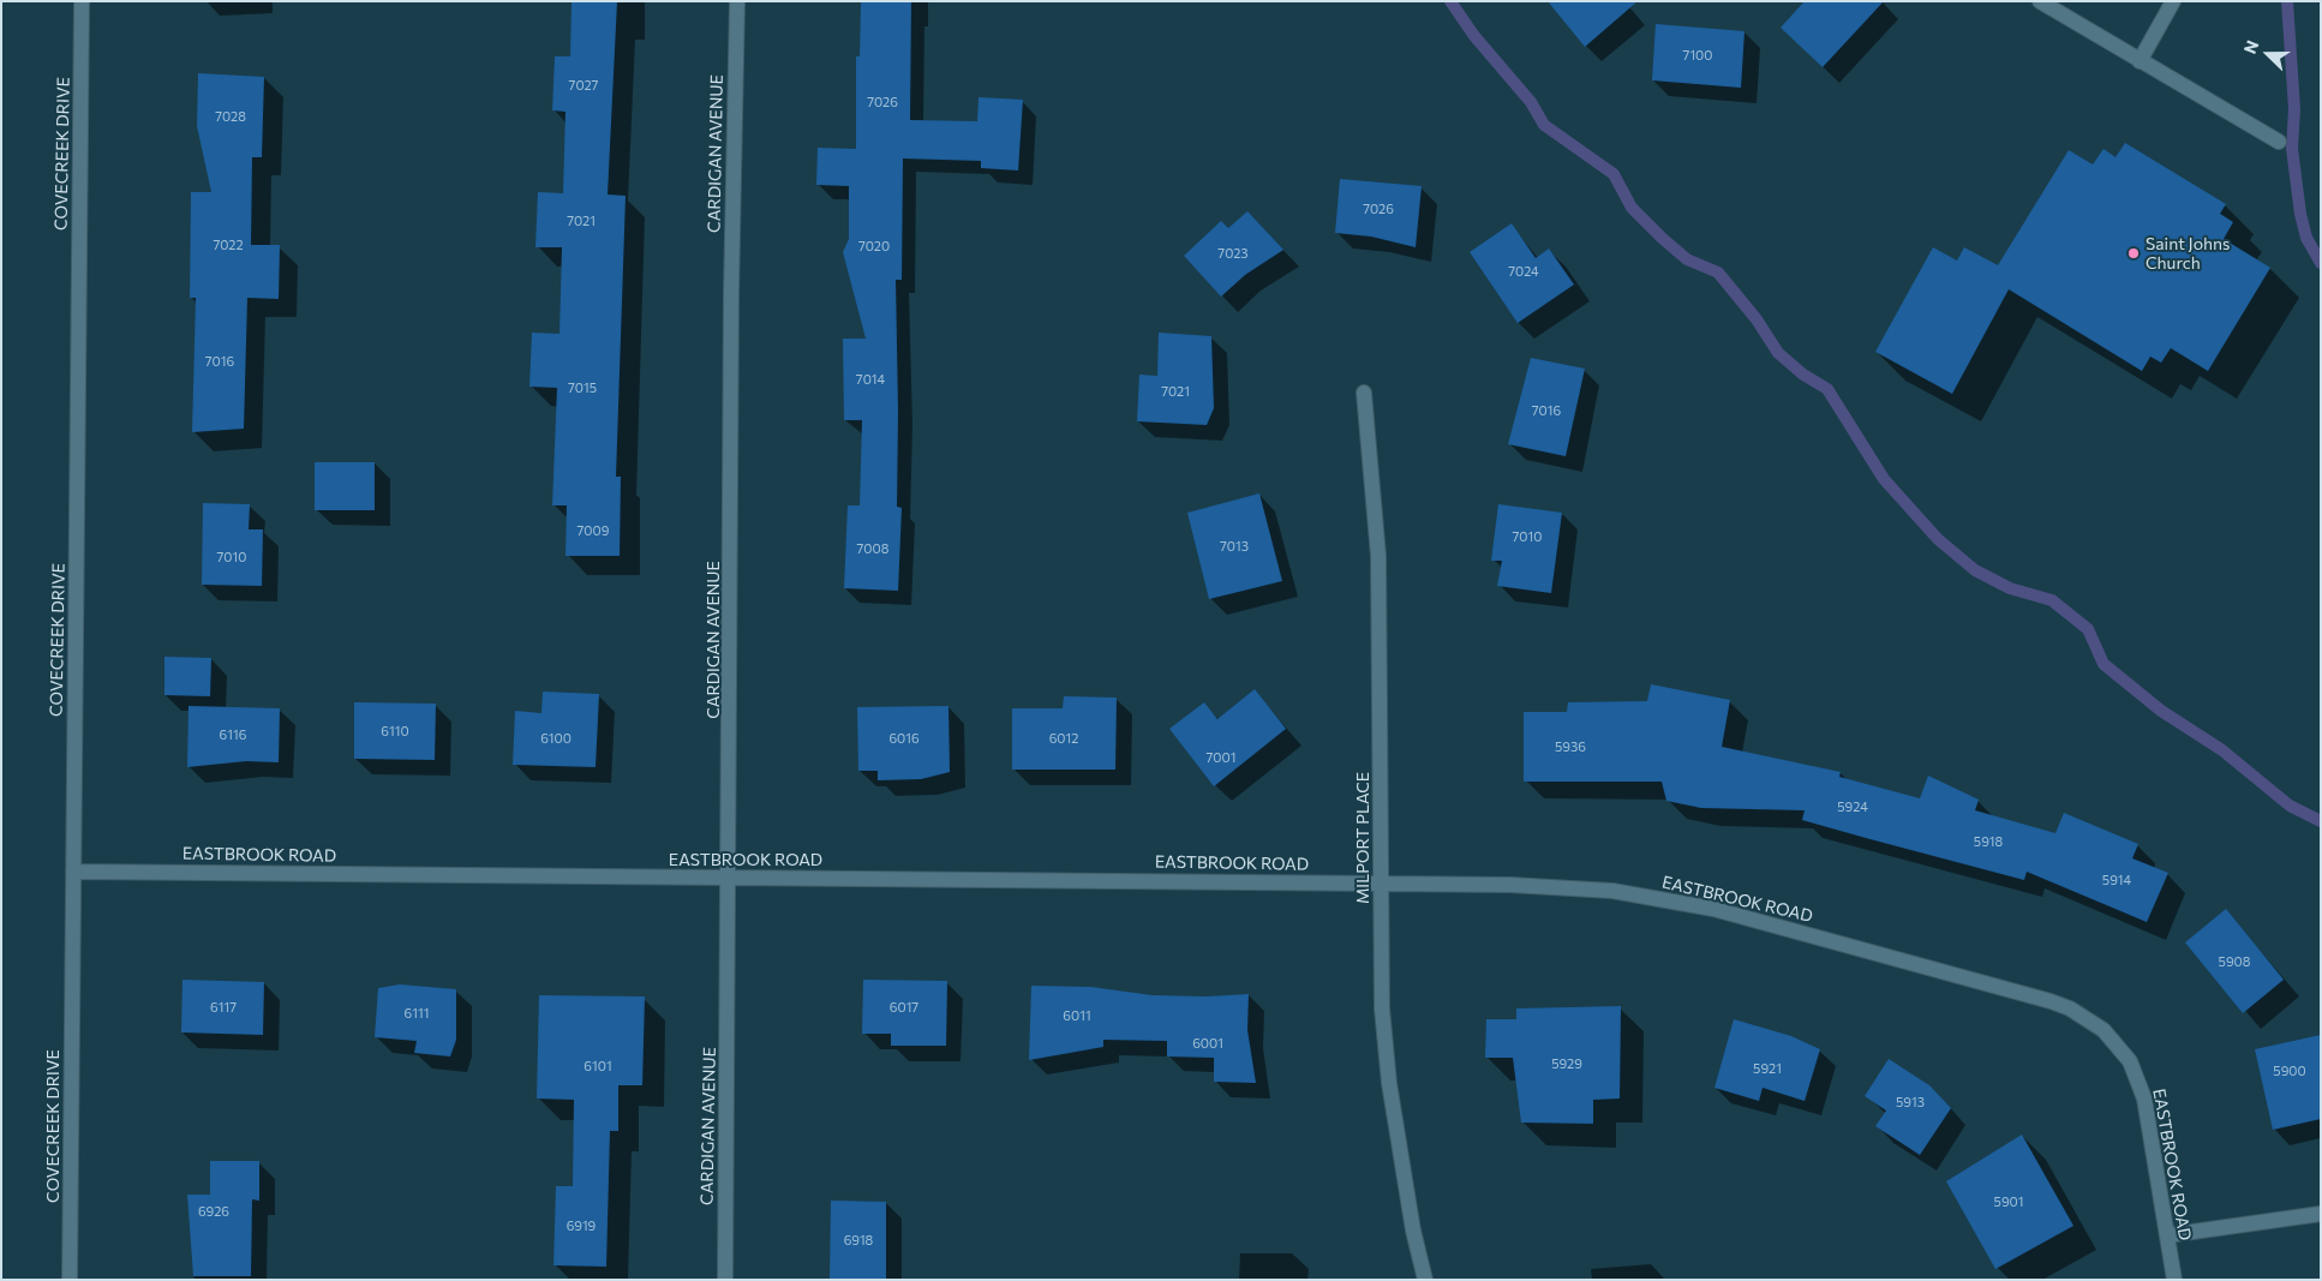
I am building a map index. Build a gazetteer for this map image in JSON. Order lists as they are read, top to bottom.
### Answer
{
  "streets": {
    "street": [
      "COVECREEK DRIVE",
      "CARDIGAN AVENUE",
      "MILPORT PLACE",
      "EASTBROOK ROAD"
    ]
  },
  "crossings": [
    ["COVECREEK DRIVE", "EASTBROOK ROAD"],
    ["CARDIGAN AVENUE", "EASTBROOK ROAD"],
    ["MILPORT PLACE", "EASTBROOK ROAD"]
  ],
  "places": ["Saint Johns Church"],
  "house_numbers": [
    "7100",
    "7027",
    "7026",
    "7028",
    "7026",
    "7021",
    "7022",
    "7020",
    "7023",
    "7024",
    "7016",
    "7014",
    "7015",
    "7021",
    "7016",
    "7009",
    "7010",
    "7013",
    "7008",
    "7010",
    "6110",
    "6116",
    "6100",
    "6016",
    "6012",
    "5936",
    "7001",
    "5924",
    "5918",
    "5914",
    "5908",
    "6117",
    "6017",
    "6111",
    "6011",
    "6001",
    "5929",
    "6101",
    "5921",
    "5900",
    "5913",
    "5901",
    "6926",
    "6919",
    "6918"
  ],
  "north": "left"
}
